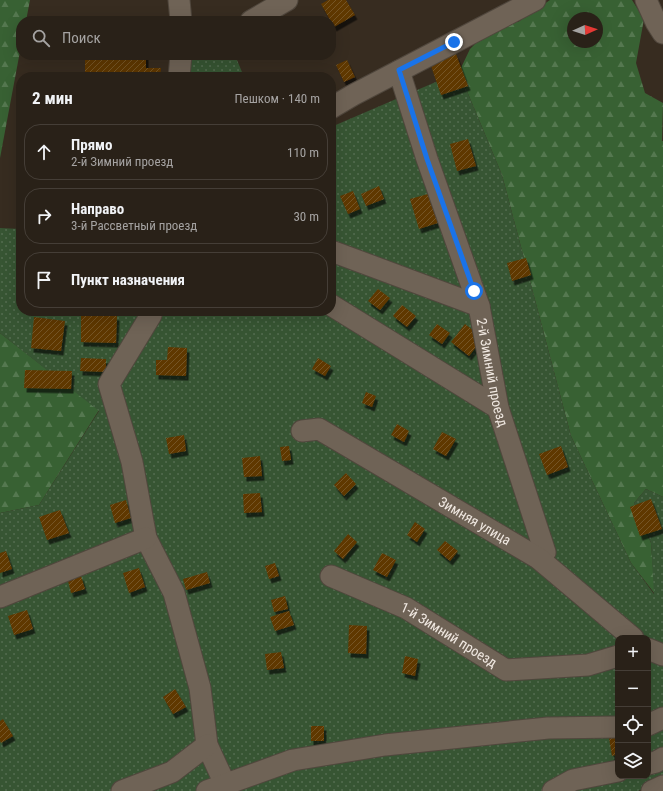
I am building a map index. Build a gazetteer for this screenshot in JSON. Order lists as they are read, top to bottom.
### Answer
{
  "streets": {
    "street": ["2-й Зимний проезд", "Зимняя улица", "1-й Зимний проезд"]
  },
  "crossings": [
    ["2-й Зимний проезд", "Зимняя улица"]
  ],
  "north": "right",
  "page": {
    "search": "Поиск",
    "heading": ["2 мин", "Пешком · 140 m"],
    "list": [
      ["Прямо", "2-й Зимний проезд", "110 m"],
      ["Направо", "3-й Рассветный проезд", "30 m"],
      "Пункт назначения"
    ],
    "map_buttons": ["+", "−"]
  }
}
